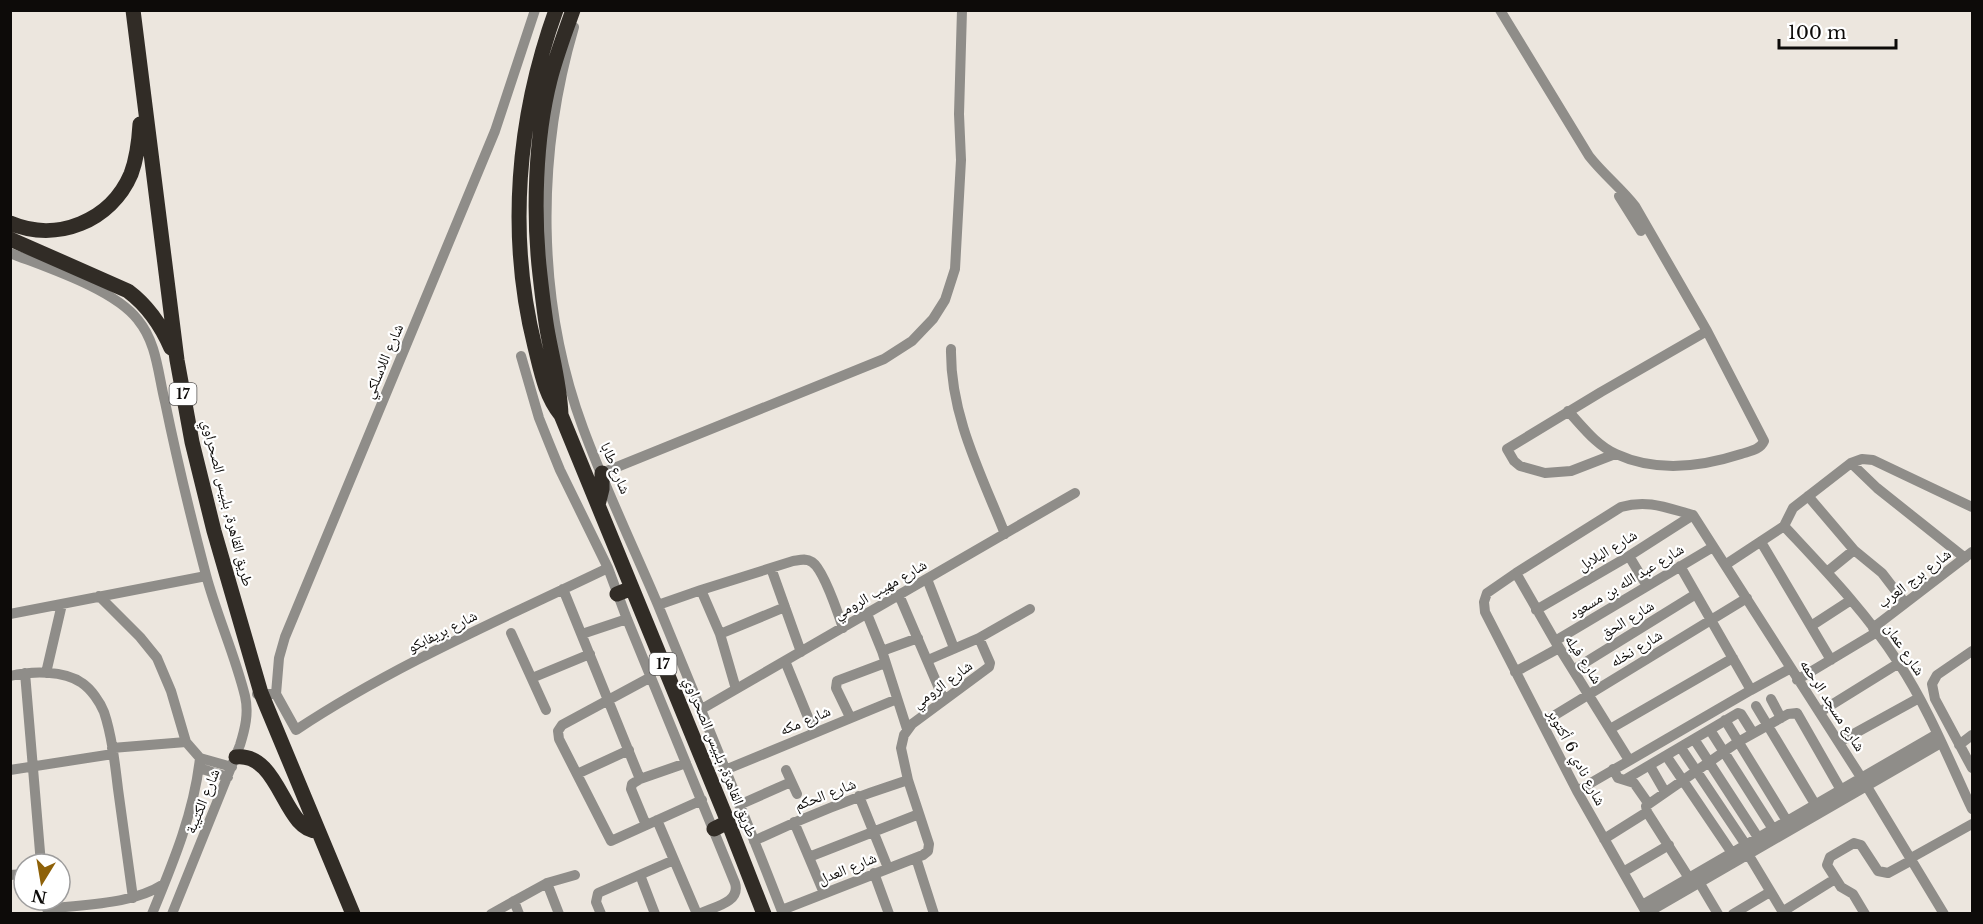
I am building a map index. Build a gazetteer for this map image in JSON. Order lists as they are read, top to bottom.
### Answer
{
  "streets": {
    "highway": ["17", "طريق القاهرة, بلبيس الصحراوي"],
    "street": [
      "شارع اللاسلكي",
      "شارع طابا",
      "شارع البلابل",
      "شارع برج العرب",
      "شارع عبد الله بن مسعود",
      "شارع مهيب الرومي",
      "شارع الحق",
      "شارع بريفابكو",
      "شارع نخله",
      "شارع عمان",
      "شارع فيله",
      "شارع الرومي",
      "شارع مسجد الرحمه",
      "شارع مكه",
      "شارع نادي 6 أكتوبر",
      "شارع الحكم",
      "شارع الكتيبة",
      "شارع العدل"
    ]
  },
  "crossings": [
    ["شارع اللاسلكي", "طريق القاهرة, بلبيس الصحراوي"],
    ["شارع اللاسلكي", "شارع بريفابكو"],
    ["شارع طابا", "شارع مهيب الرومي"],
    ["شارع طابا", "شارع مكه"],
    ["شارع طابا", "شارع الحكم"],
    ["شارع طابا", "شارع العدل"],
    ["طريق القاهرة, بلبيس الصحراوي", "شارع بريفابكو"],
    ["شارع البلابل", "شارع فيله"],
    ["شارع البلابل", "شارع مسجد الرحمه"],
    ["شارع برج العرب", "شارع عمان"],
    ["شارع برج العرب", "شارع مسجد الرحمه"],
    ["شارع عبد الله بن مسعود", "شارع فيله"],
    ["شارع عبد الله بن مسعود", "شارع مسجد الرحمه"],
    ["شارع عبد الله بن مسعود", "شارع نادي 6 أكتوبر"],
    ["شارع الحق", "شارع فيله"],
    ["شارع نخله", "شارع فيله"],
    ["شارع نخله", "شارع مسجد الرحمه"],
    ["شارع نخله", "شارع نادي 6 أكتوبر"],
    ["شارع فيله", "شارع نادي 6 أكتوبر"],
    ["شارع الرومي", "شارع الحكم"],
    ["شارع الرومي", "شارع العدل"]
  ],
  "scale_bar": "100 m",
  "north": "bottom"
}
